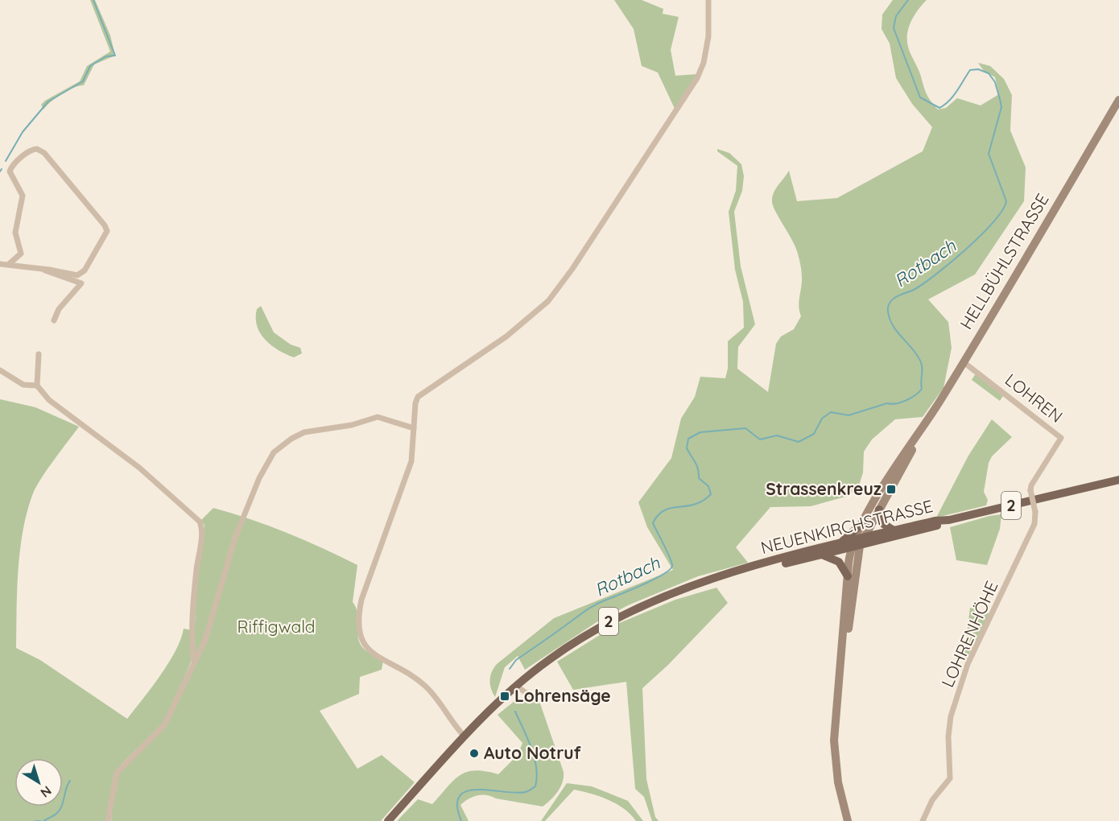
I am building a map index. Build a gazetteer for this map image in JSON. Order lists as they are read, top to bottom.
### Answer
{
  "streets": {
    "main road": ["HELLBÜHLSTRASSE", "2", "NEUENKIRCHSTRASSE"],
    "street": ["LOHREN", "LOHRENHÖHE"]
  },
  "crossings": [
    ["HELLBÜHLSTRASSE", "LOHREN"],
    ["HELLBÜHLSTRASSE", "NEUENKIRCHSTRASSE"],
    ["LOHREN", "LOHRENHÖHE"],
    ["2", "NEUENKIRCHSTRASSE"]
  ],
  "water": ["Rotbach"],
  "parks": ["Riffigwald"],
  "places": {
    "transit": ["Strassenkreuz", "Lohrensäge"],
    "other": ["Auto Notruf"]
  },
  "north": "bottom right"
}
